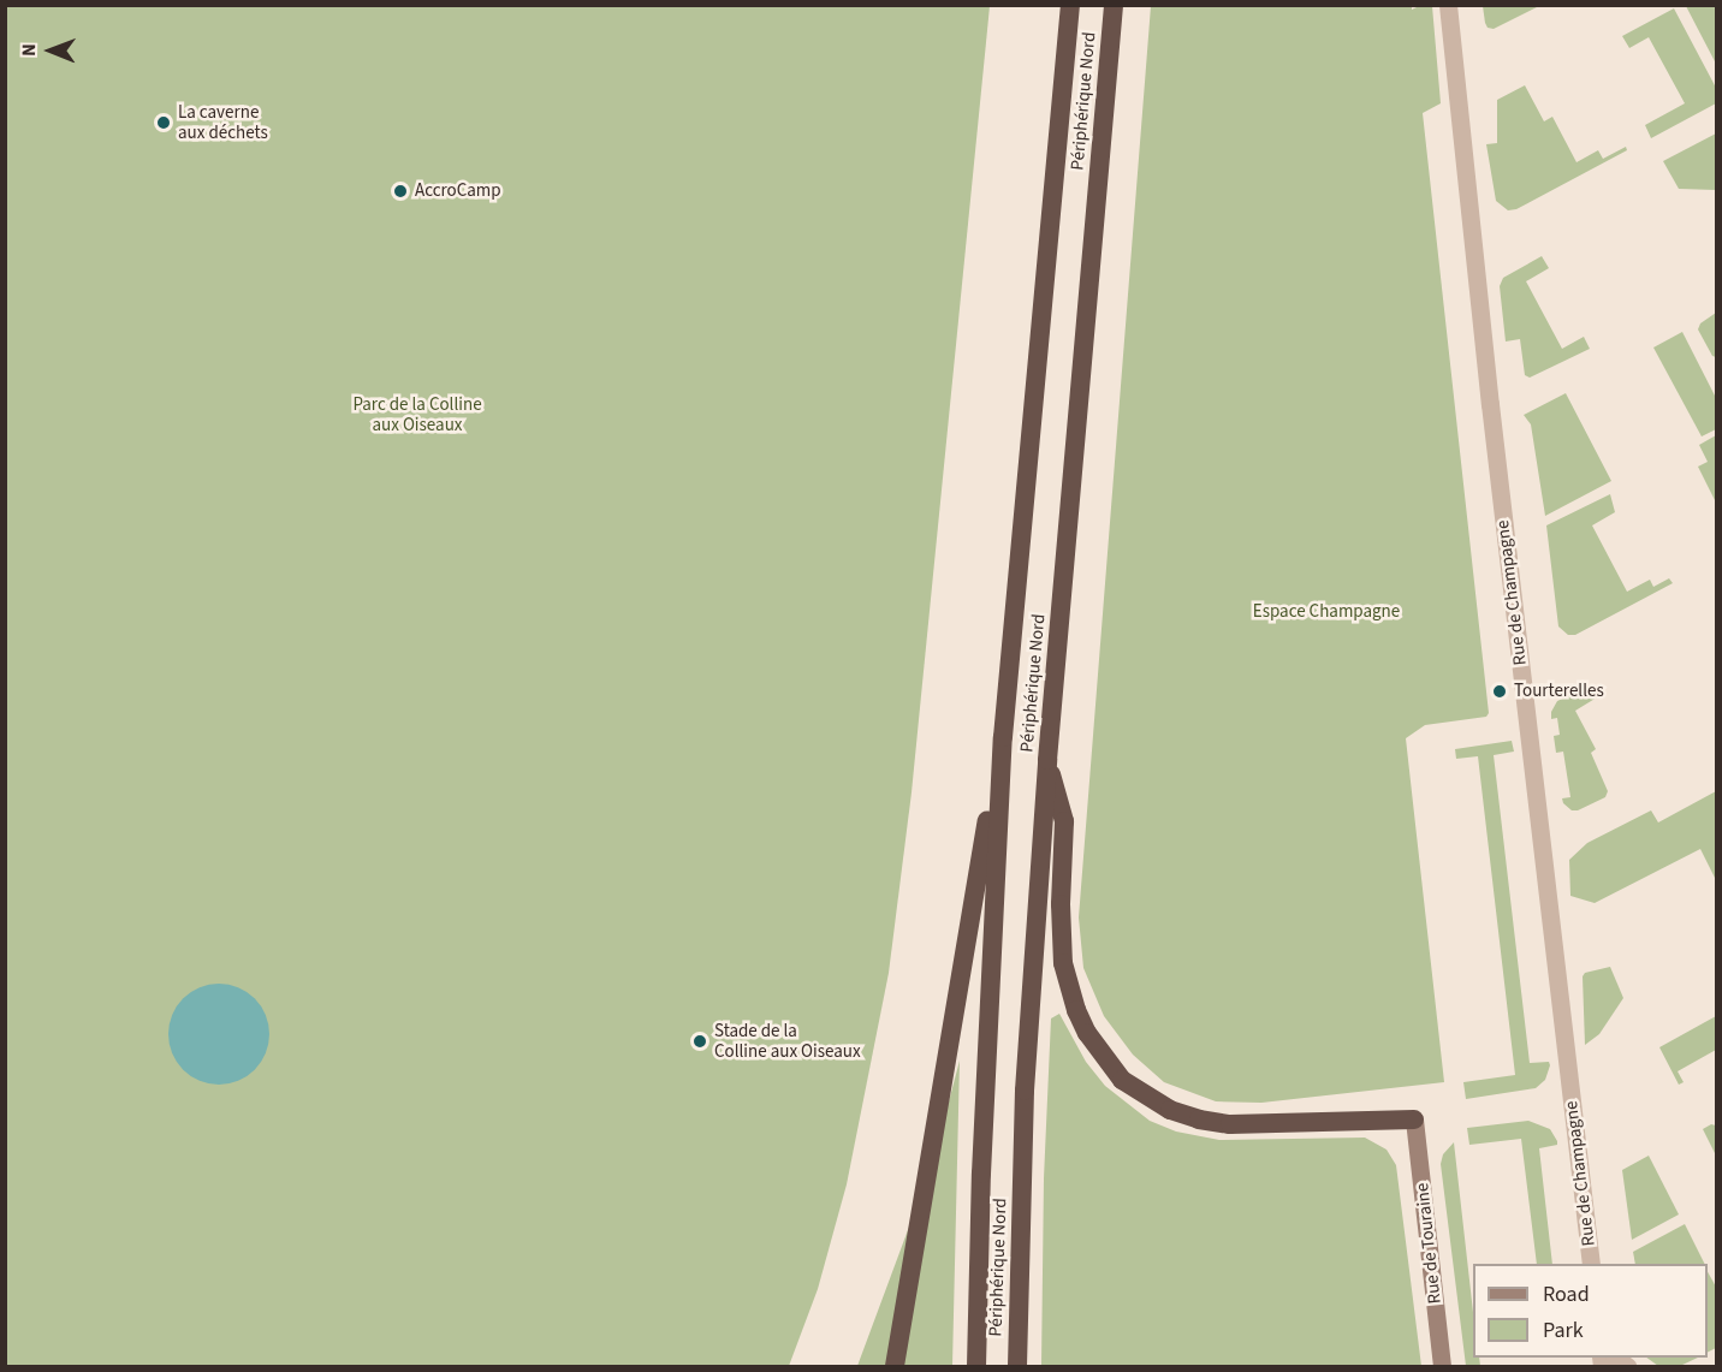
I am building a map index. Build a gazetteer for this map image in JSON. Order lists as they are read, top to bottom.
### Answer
{
  "streets": {
    "highway": ["Périphérique Nord"],
    "main road": ["Rue de Touraine"],
    "street": ["Rue de Champagne"]
  },
  "parks": ["Parc de la Colline aux Oiseaux", "Espace Champagne"],
  "places": [
    "La caverne aux déchets",
    "AccroCamp",
    "Tourterelles",
    "Stade de la Colline aux Oiseaux"
  ],
  "legend": ["Road", "Park"],
  "north": "left"
}
